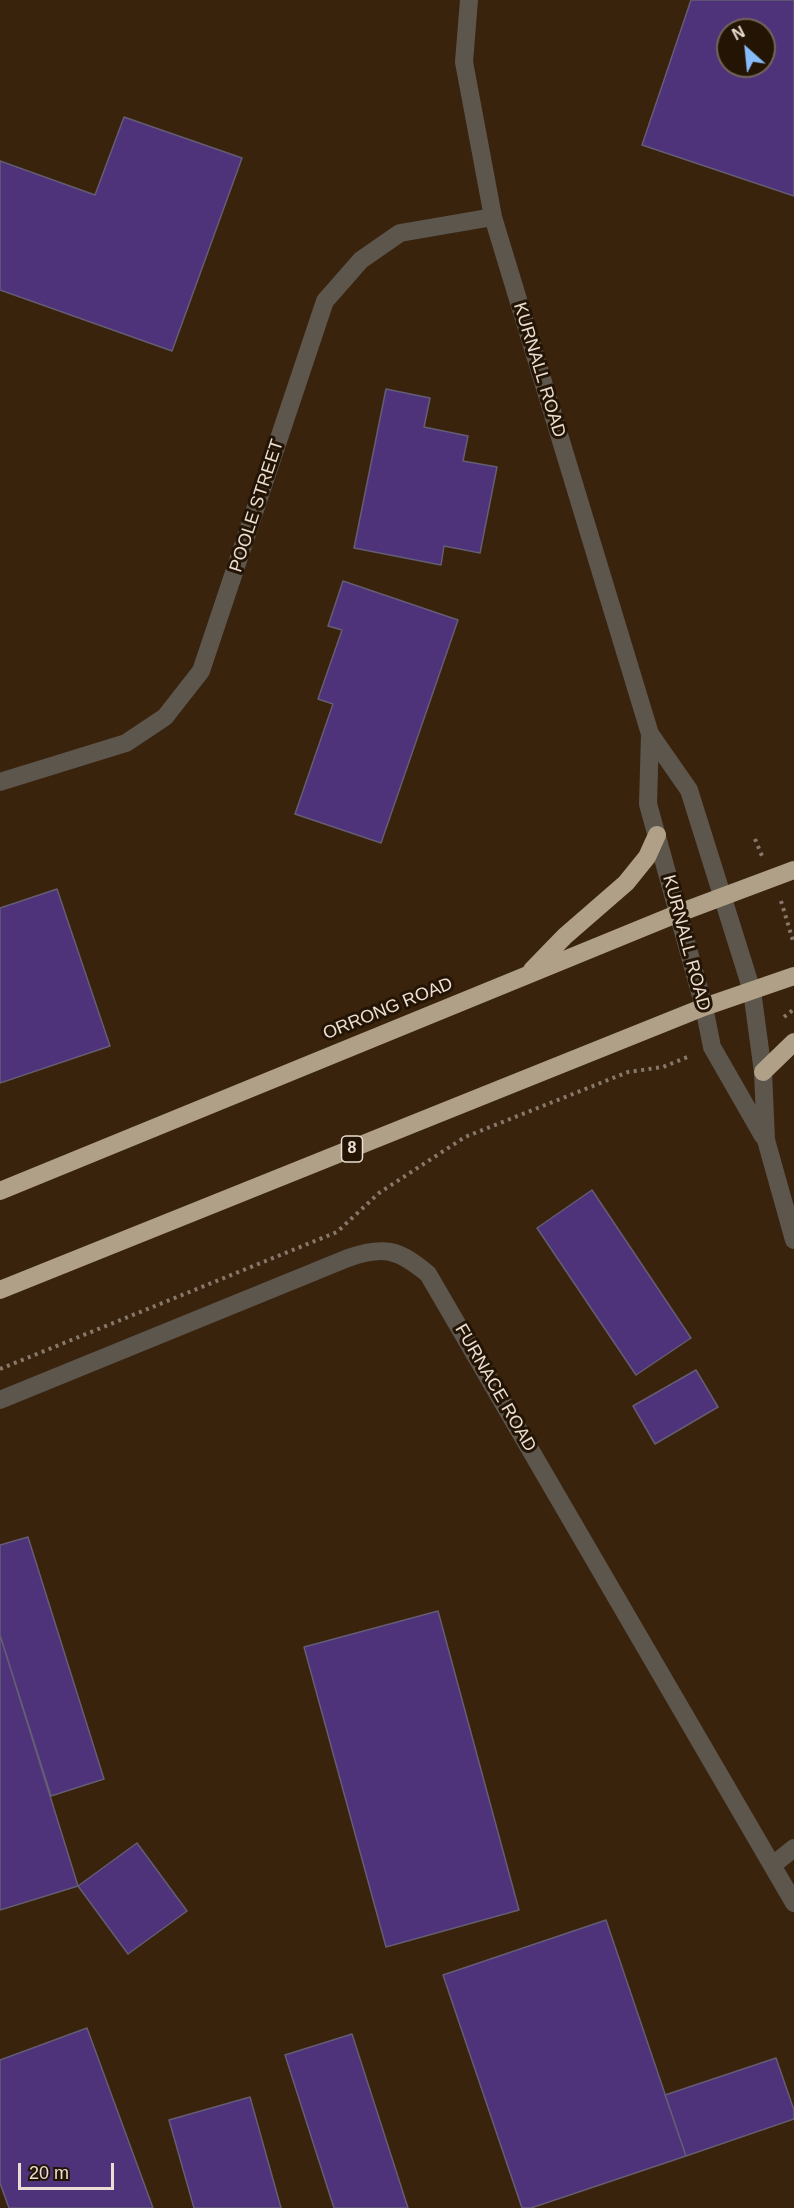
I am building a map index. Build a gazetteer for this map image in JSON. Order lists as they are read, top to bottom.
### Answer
{
  "streets": {
    "highway": ["ORRONG ROAD", "8"],
    "street": ["KURNALL ROAD", "POOLE STREET", "FURNACE ROAD"]
  },
  "crossings": [
    ["KURNALL ROAD", "POOLE STREET"],
    ["KURNALL ROAD", "ORRONG ROAD"],
    ["KURNALL ROAD", "8"]
  ],
  "scale_bar": "20 m",
  "north": "top left"
}
